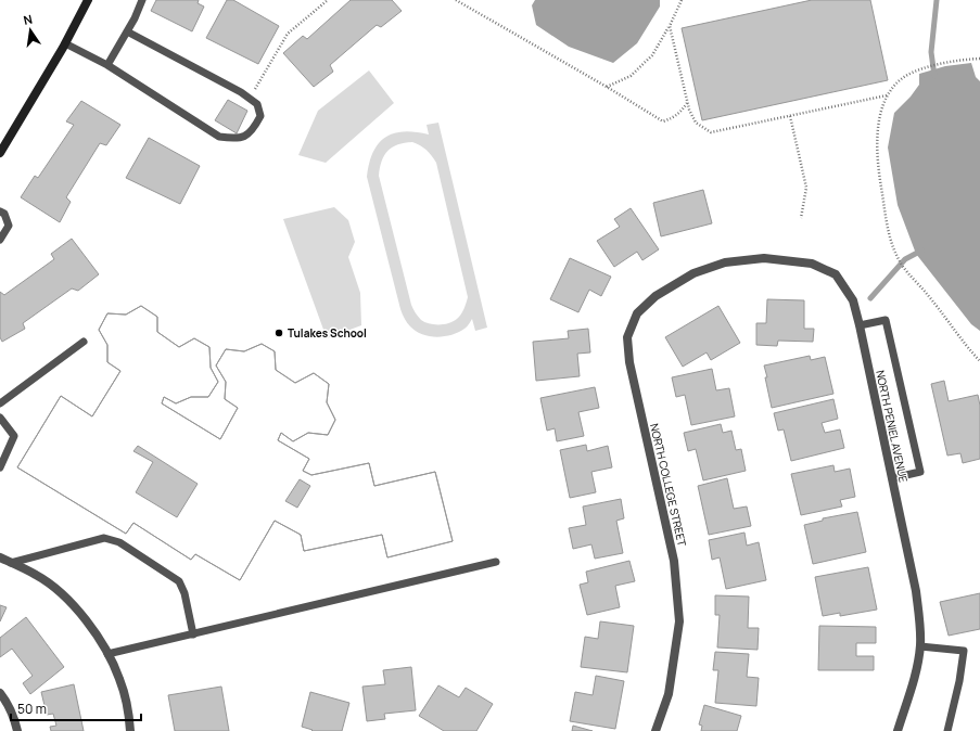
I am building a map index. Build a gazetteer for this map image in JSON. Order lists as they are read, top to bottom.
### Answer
{
  "streets": {
    "street": ["NORTH PENIEL AVENUE", "NORTH COLLEGE STREET"]
  },
  "crossings": [
    ["NORTH PENIEL AVENUE", "NORTH COLLEGE STREET"]
  ],
  "places": ["Tulakes School"],
  "scale_bar": "50 m",
  "north": "top"
}
